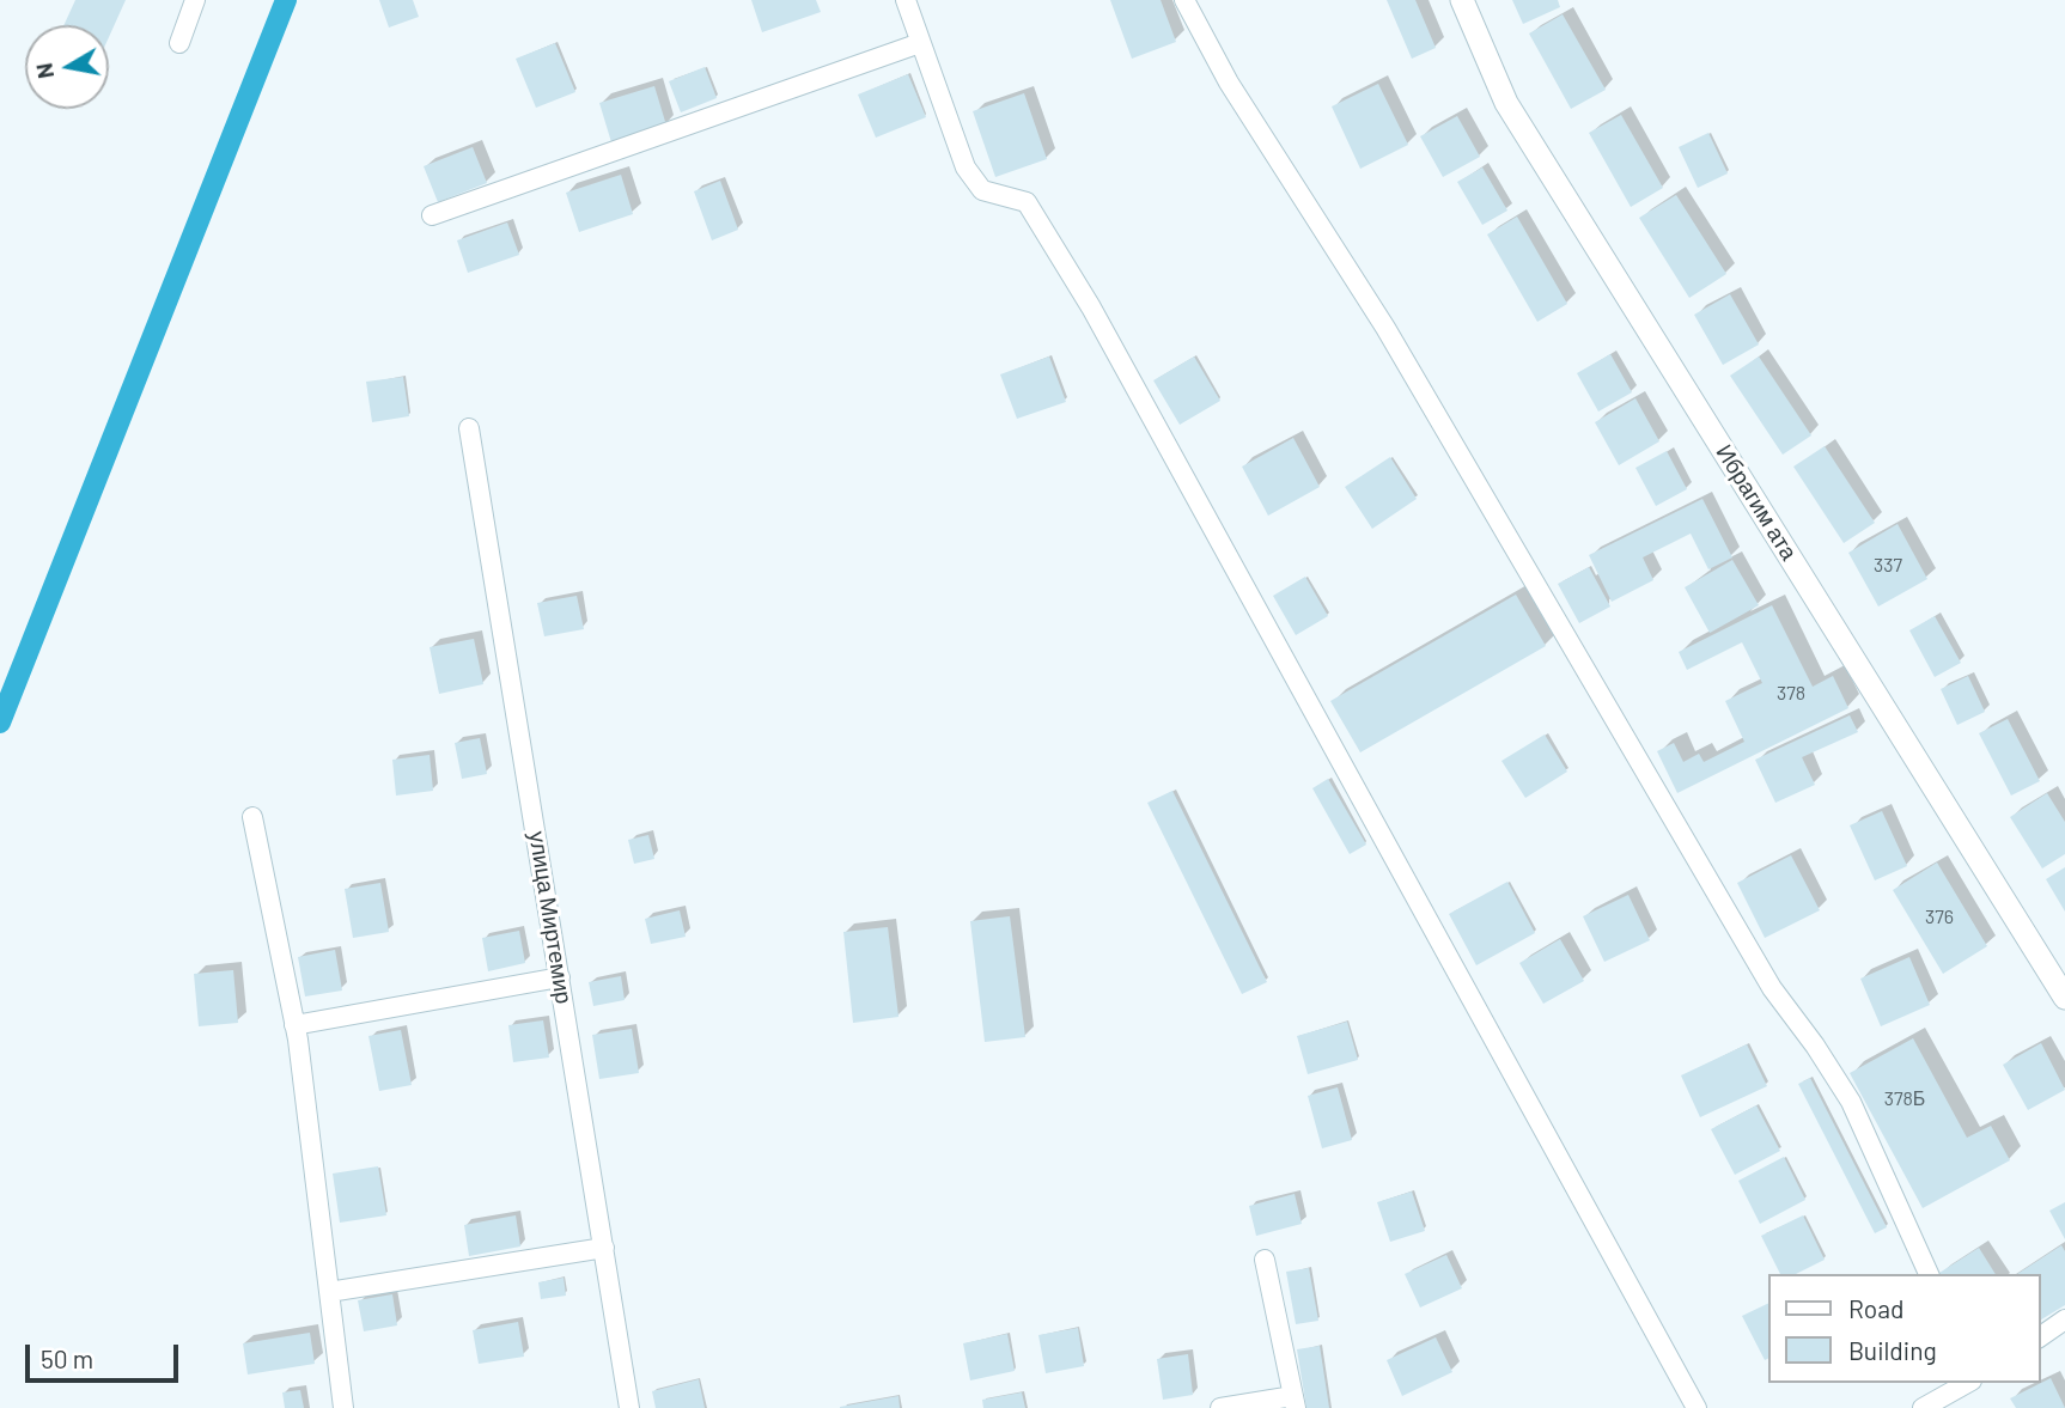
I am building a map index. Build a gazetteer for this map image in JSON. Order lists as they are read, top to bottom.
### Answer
{
  "streets": {
    "street": ["Ибрагим ата", "улица Миртемир"]
  },
  "house_numbers": [
    "337",
    "378",
    "376",
    "378Б"
  ],
  "legend": ["Road", "Building"],
  "scale_bar": "50 m",
  "north": "left"
}
